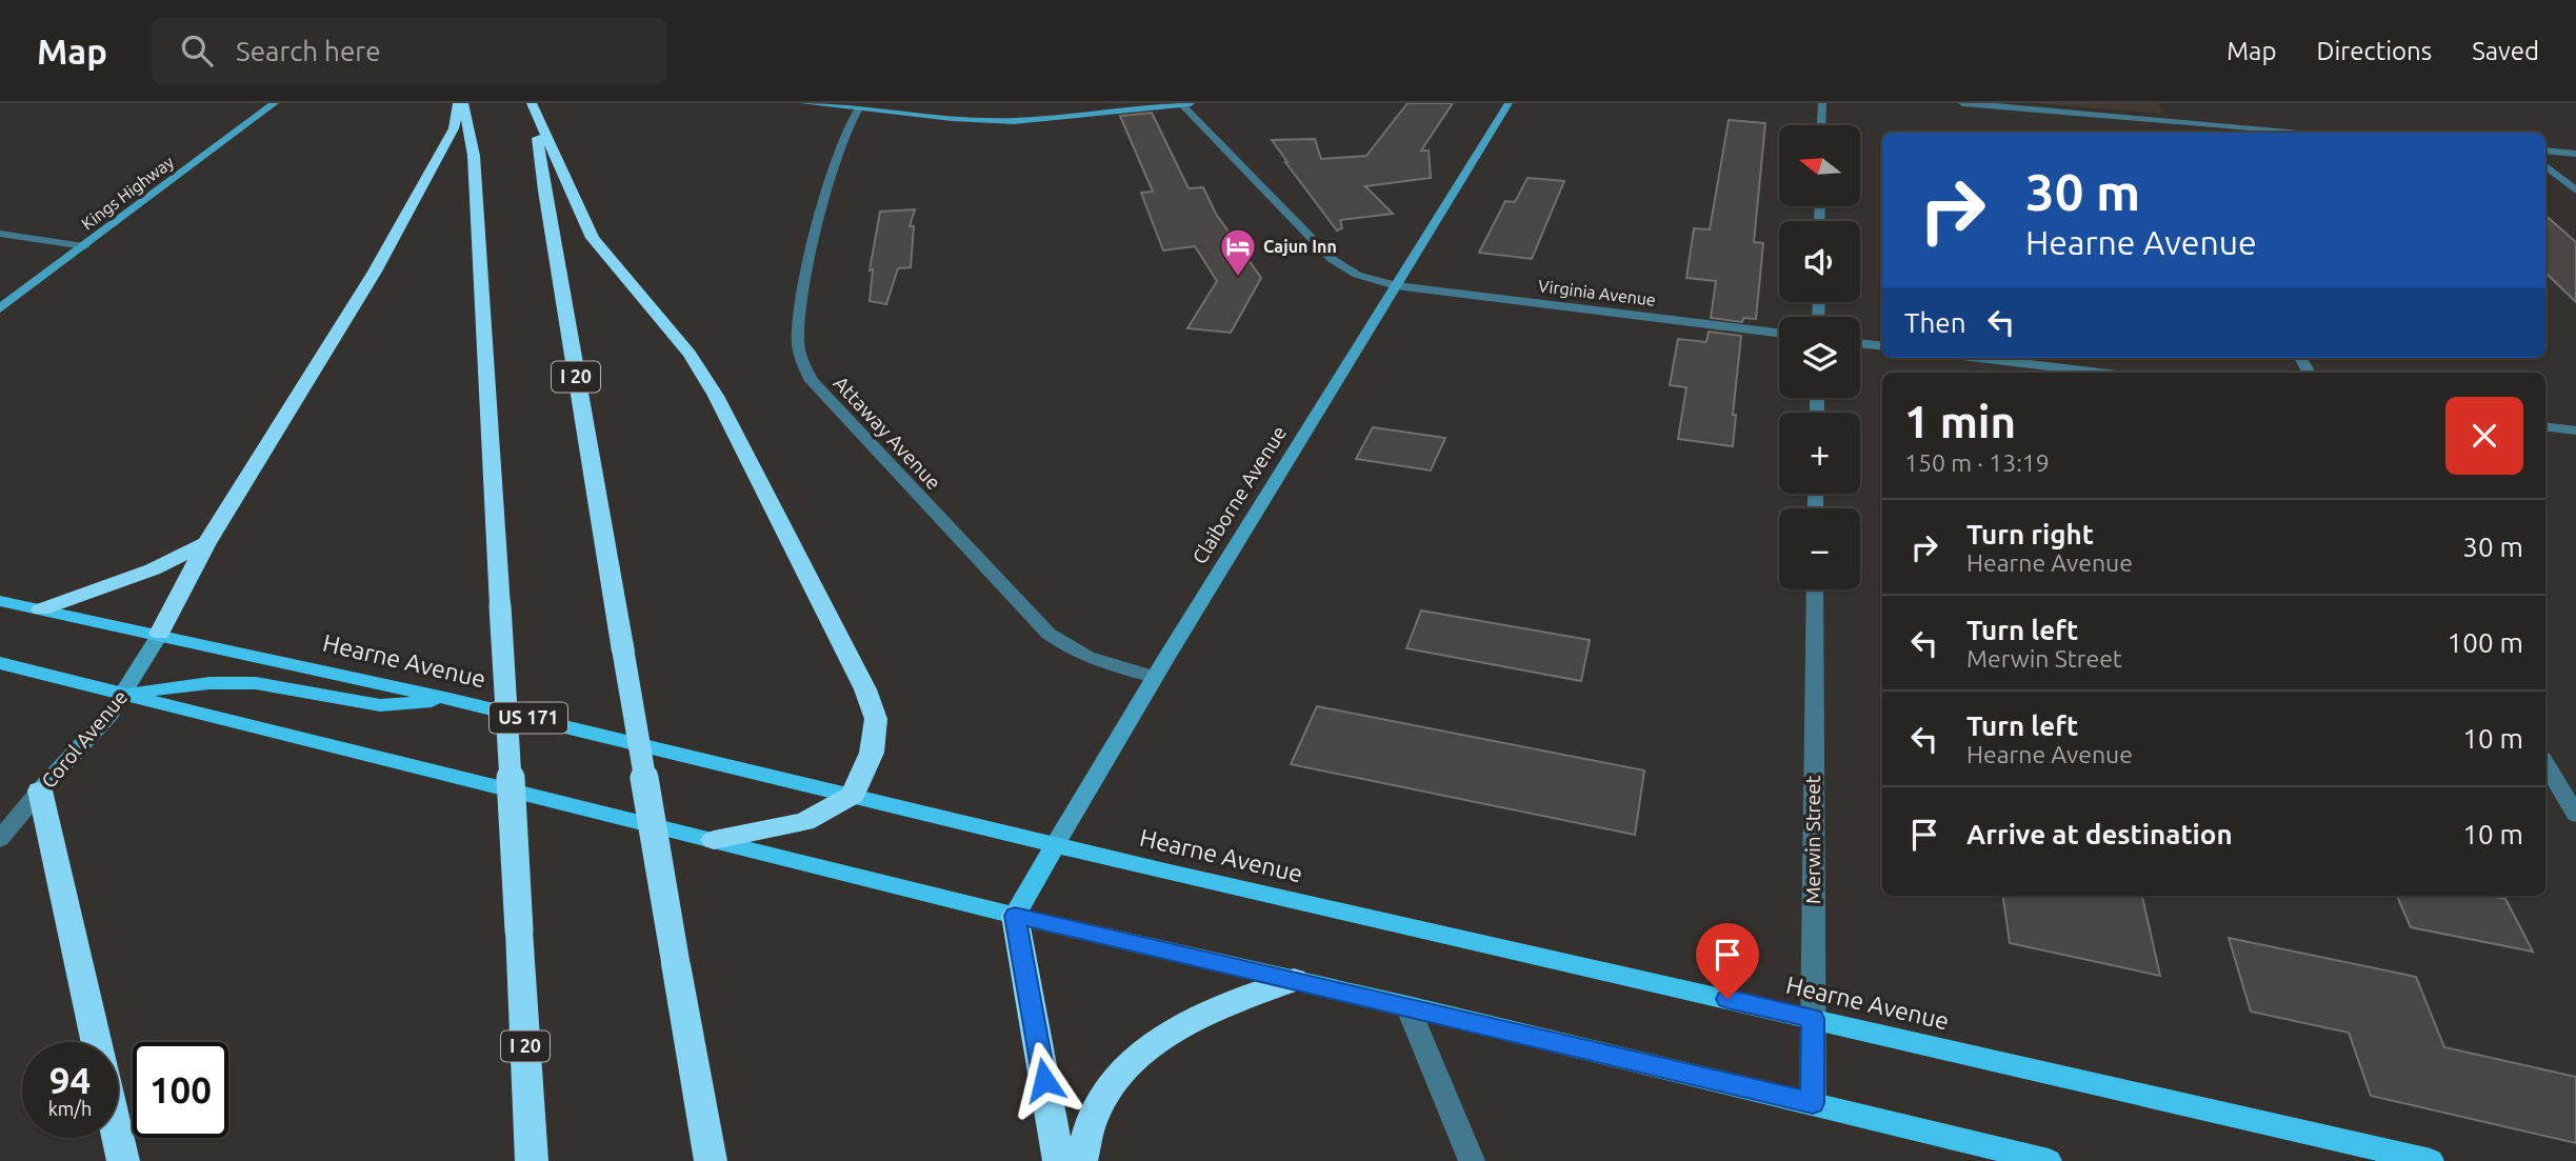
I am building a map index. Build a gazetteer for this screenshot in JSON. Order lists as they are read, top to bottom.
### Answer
{
  "streets": {
    "highway": ["I 20"],
    "main road": ["Claiborne Avenue", "Hearne Avenue", "US 171"],
    "street": [
      "Kings Highway",
      "Virginia Avenue",
      "Attaway Avenue",
      "Corol Avenue",
      "Merwin Street"
    ]
  },
  "crossings": [
    ["Virginia Avenue", "Claiborne Avenue"],
    ["Attaway Avenue", "Claiborne Avenue"],
    ["Claiborne Avenue", "Hearne Avenue"],
    ["Hearne Avenue", "Corol Avenue"],
    ["Hearne Avenue", "Merwin Street"]
  ],
  "places": {
    "hotel": ["Cajun Inn"]
  },
  "north": "left",
  "page": {
    "header": "Map",
    "search": "Search here",
    "nav": ["Map", "Directions", "Saved"],
    "map_buttons": ["+", "−"],
    "turn": ["30 m", "Hearne Avenue"],
    "then": "Then",
    "heading": ["1 min", "150 m · 13:19"],
    "list": [
      {
        "name": "Turn right",
        "note": "Hearne Avenue",
        "value": "30 m"
      },
      {
        "name": "Turn left",
        "note": "Merwin Street",
        "value": "100 m"
      },
      {
        "name": "Turn left",
        "note": "Hearne Avenue",
        "value": "10 m"
      },
      {
        "name": "Arrive at destination",
        "value": "10 m"
      }
    ],
    "speed": "94 km/h",
    "limit": "100"
  }
}
